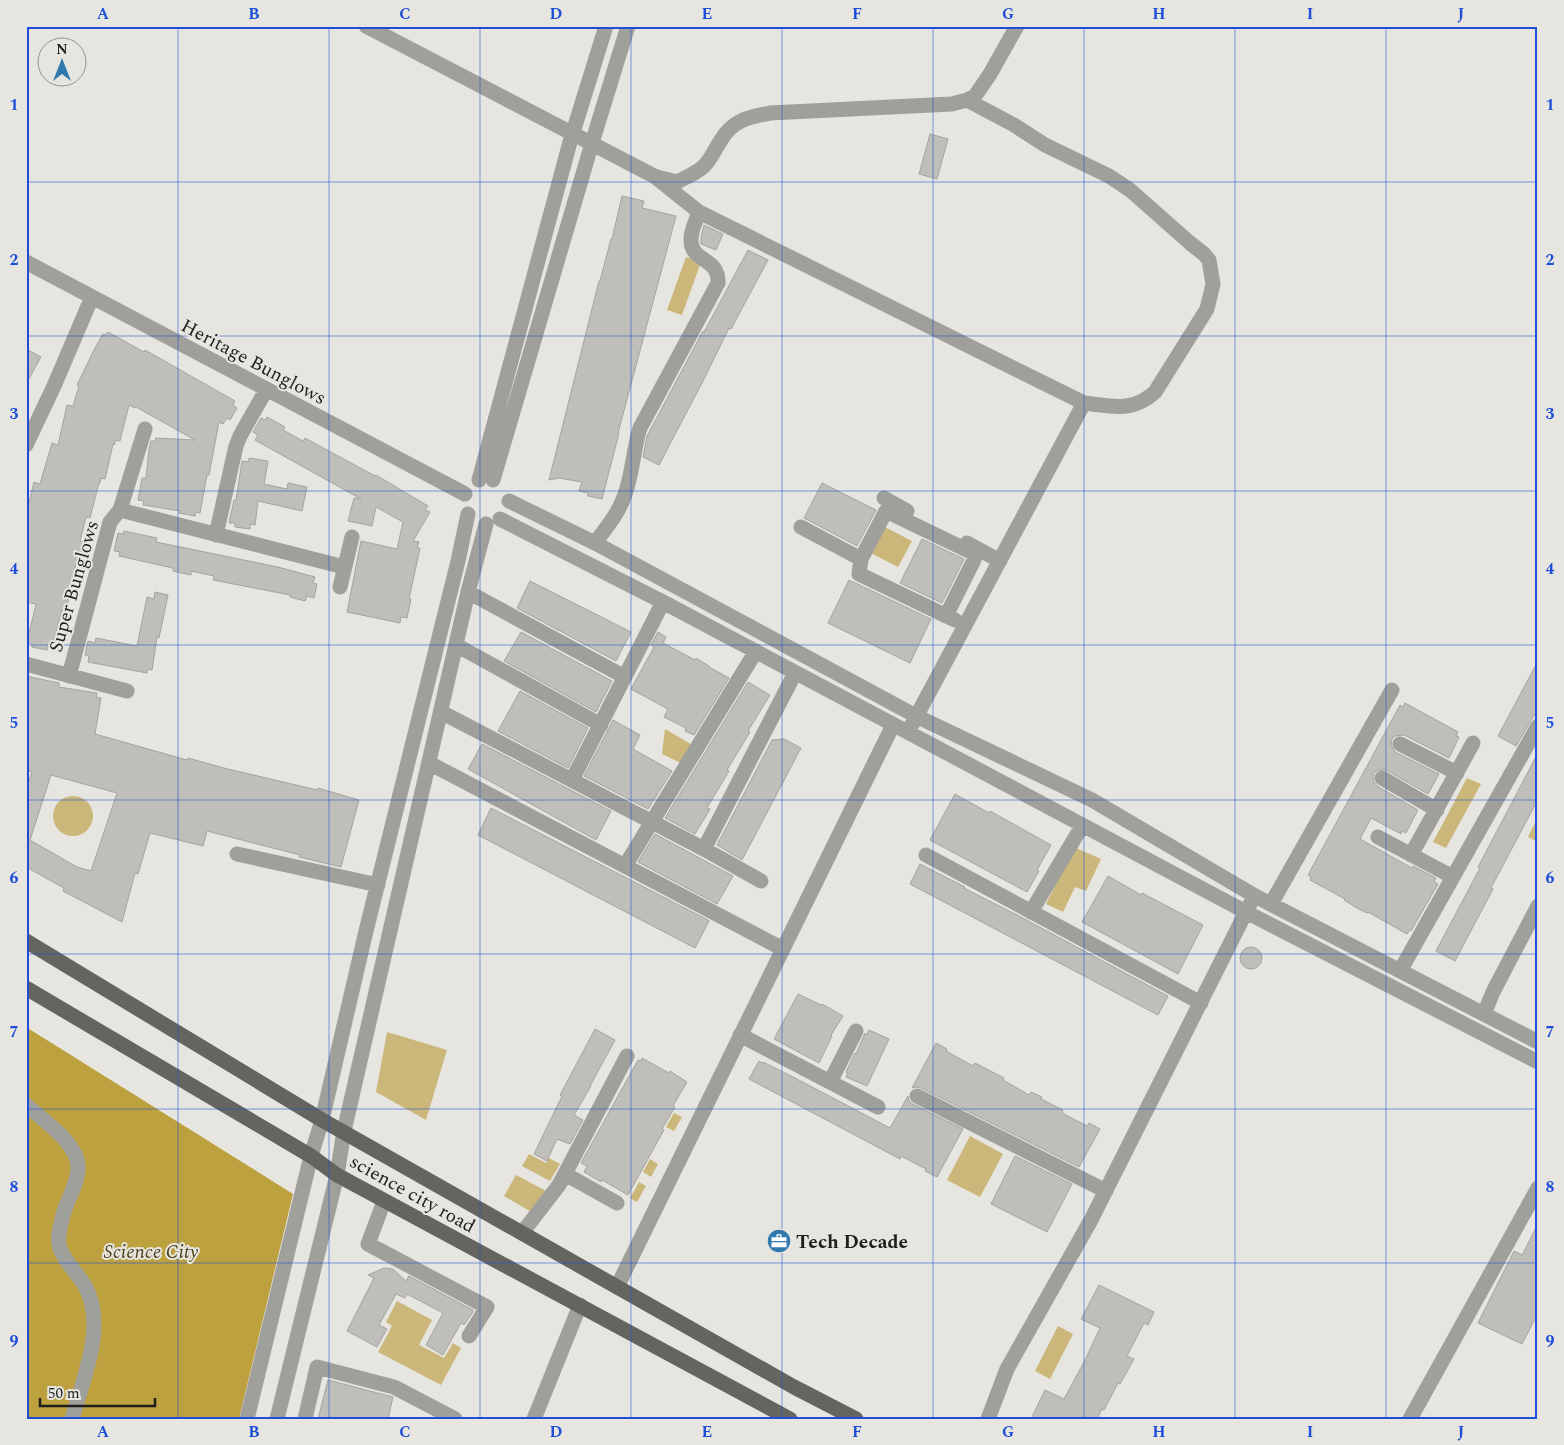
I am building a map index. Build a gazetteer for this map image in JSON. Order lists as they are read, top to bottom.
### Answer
{
  "streets": {
    "main road": ["science city road"],
    "street": ["Heritage Bunglows", "Super Bunglows"]
  },
  "parks": ["Science City"],
  "places": {
    "office": ["Tech Decade"]
  },
  "scale_bar": "50 m",
  "north": "top",
  "grid": {
    "columns": [
      "A",
      "B",
      "C",
      "D",
      "E",
      "F",
      "G",
      "H",
      "I",
      "J"
    ],
    "rows": [
      "1",
      "2",
      "3",
      "4",
      "5",
      "6",
      "7",
      "8",
      "9"
    ]
  }
}
